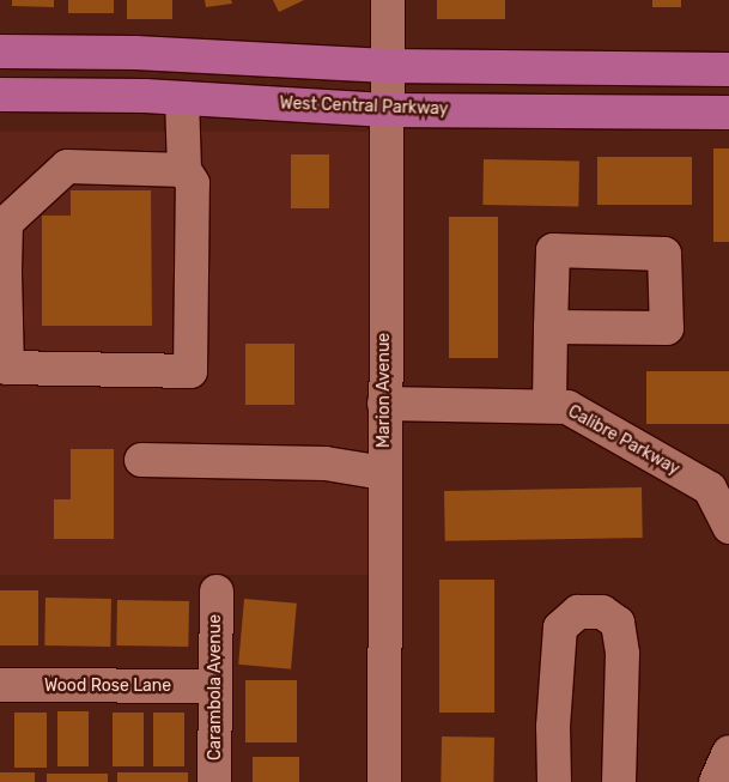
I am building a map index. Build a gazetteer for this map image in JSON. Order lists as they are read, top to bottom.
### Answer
{
  "streets": {
    "main road": ["West Central Parkway"],
    "street": [
      "Marion Avenue",
      "Calibre Parkway",
      "Wood Rose Lane",
      "Carambola Avenue"
    ]
  },
  "crossings": [
    ["West Central Parkway", "Marion Avenue"],
    ["Marion Avenue", "Calibre Parkway"],
    ["Wood Rose Lane", "Carambola Avenue"]
  ]
}
